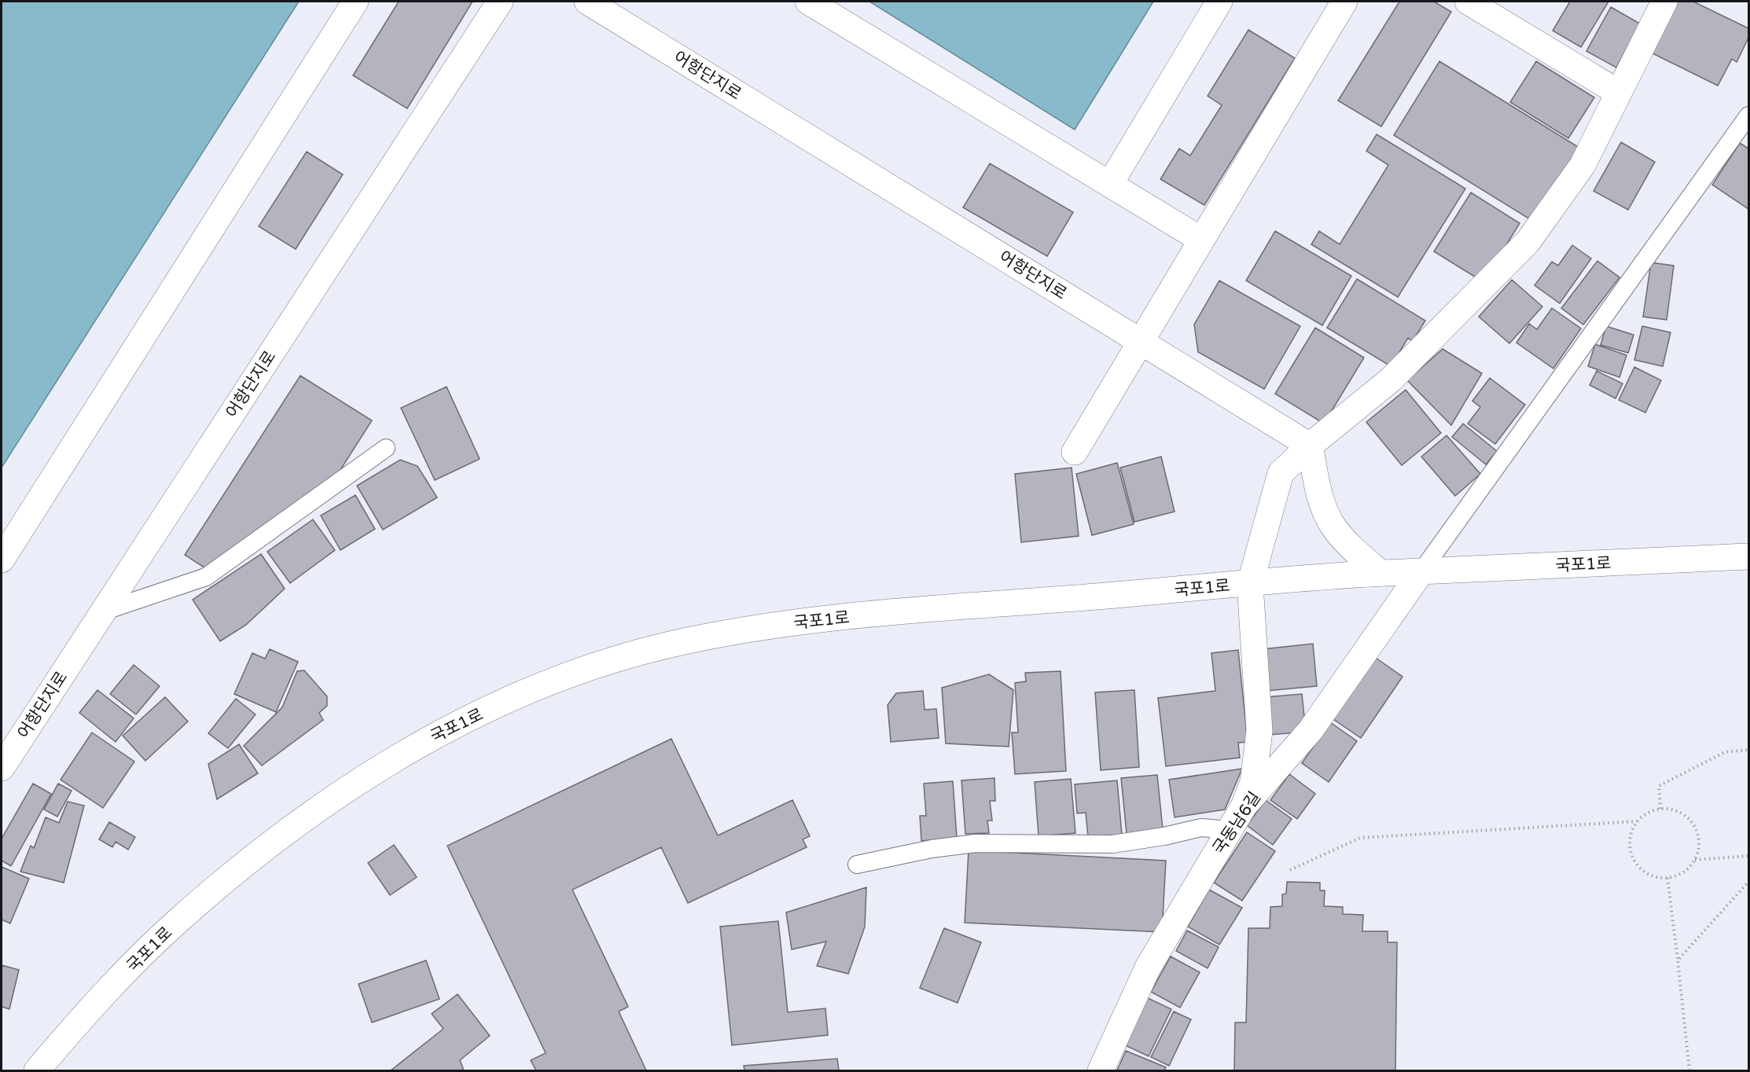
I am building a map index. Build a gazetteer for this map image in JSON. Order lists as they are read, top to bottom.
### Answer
{
  "streets": {
    "street": ["어항단지로", "국포1로", "국동남6길"]
  },
  "crossings": [
    ["국포1로", "국동남6길"]
  ]
}
